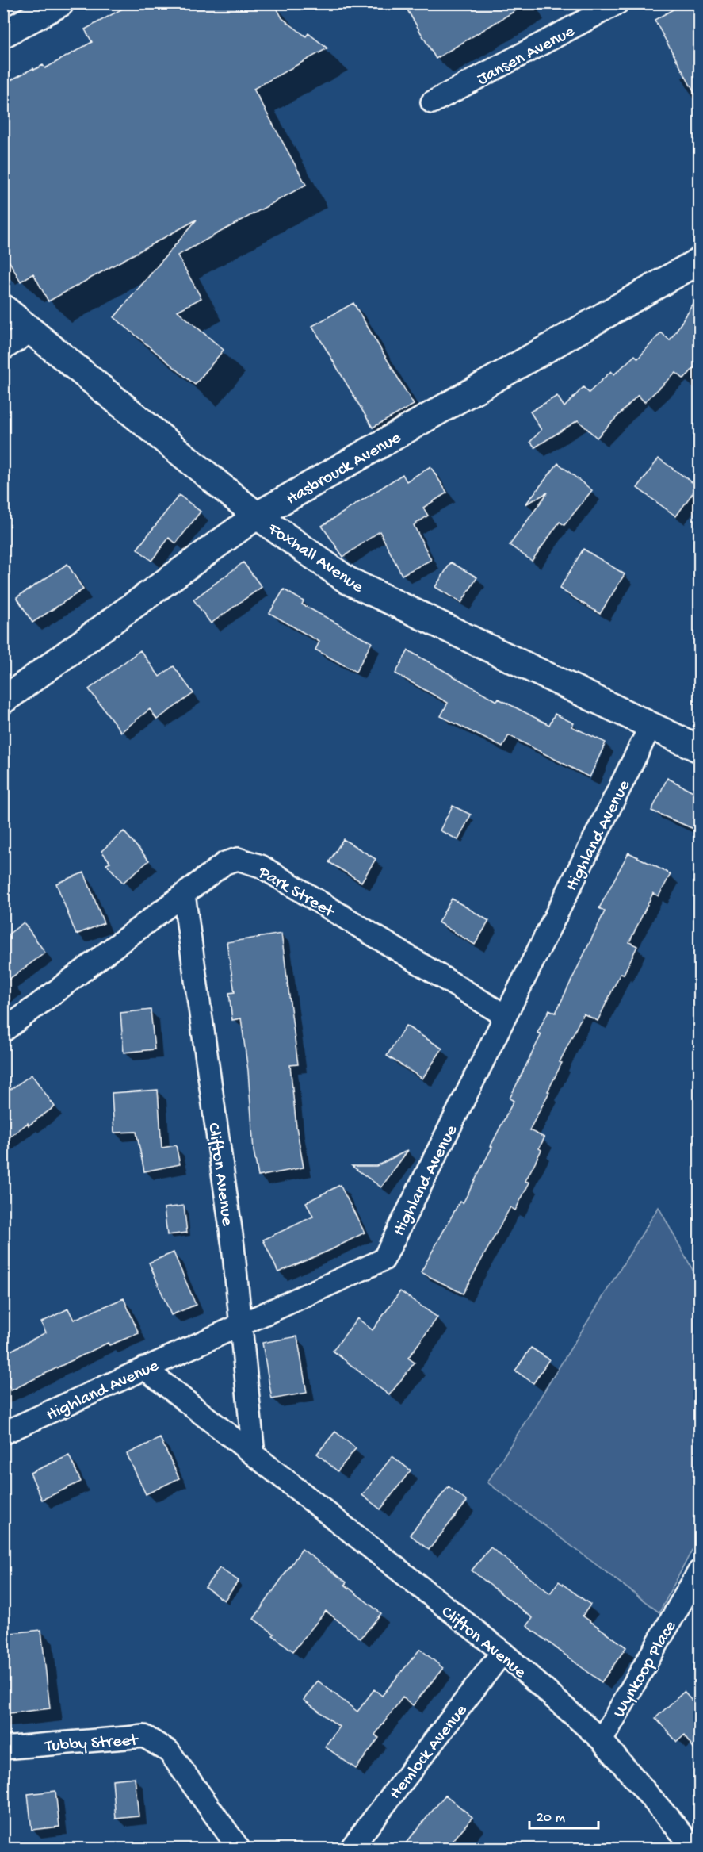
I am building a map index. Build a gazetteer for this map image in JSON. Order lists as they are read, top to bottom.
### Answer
{
  "streets": {
    "main road": ["Hasbrouck Avenue", "Foxhall Avenue"],
    "street": [
      "Jansen Avenue",
      "Highland Avenue",
      "Park Street",
      "Clifton Avenue",
      "Wynkoop Place",
      "Tubby Street",
      "Hemlock Avenue"
    ]
  },
  "crossings": [
    ["Hasbrouck Avenue", "Foxhall Avenue"],
    ["Foxhall Avenue", "Highland Avenue"],
    ["Highland Avenue", "Park Street"],
    ["Highland Avenue", "Clifton Avenue"],
    ["Park Street", "Clifton Avenue"],
    ["Clifton Avenue", "Wynkoop Place"],
    ["Clifton Avenue", "Hemlock Avenue"]
  ],
  "scale_bar": "20 m"
}
